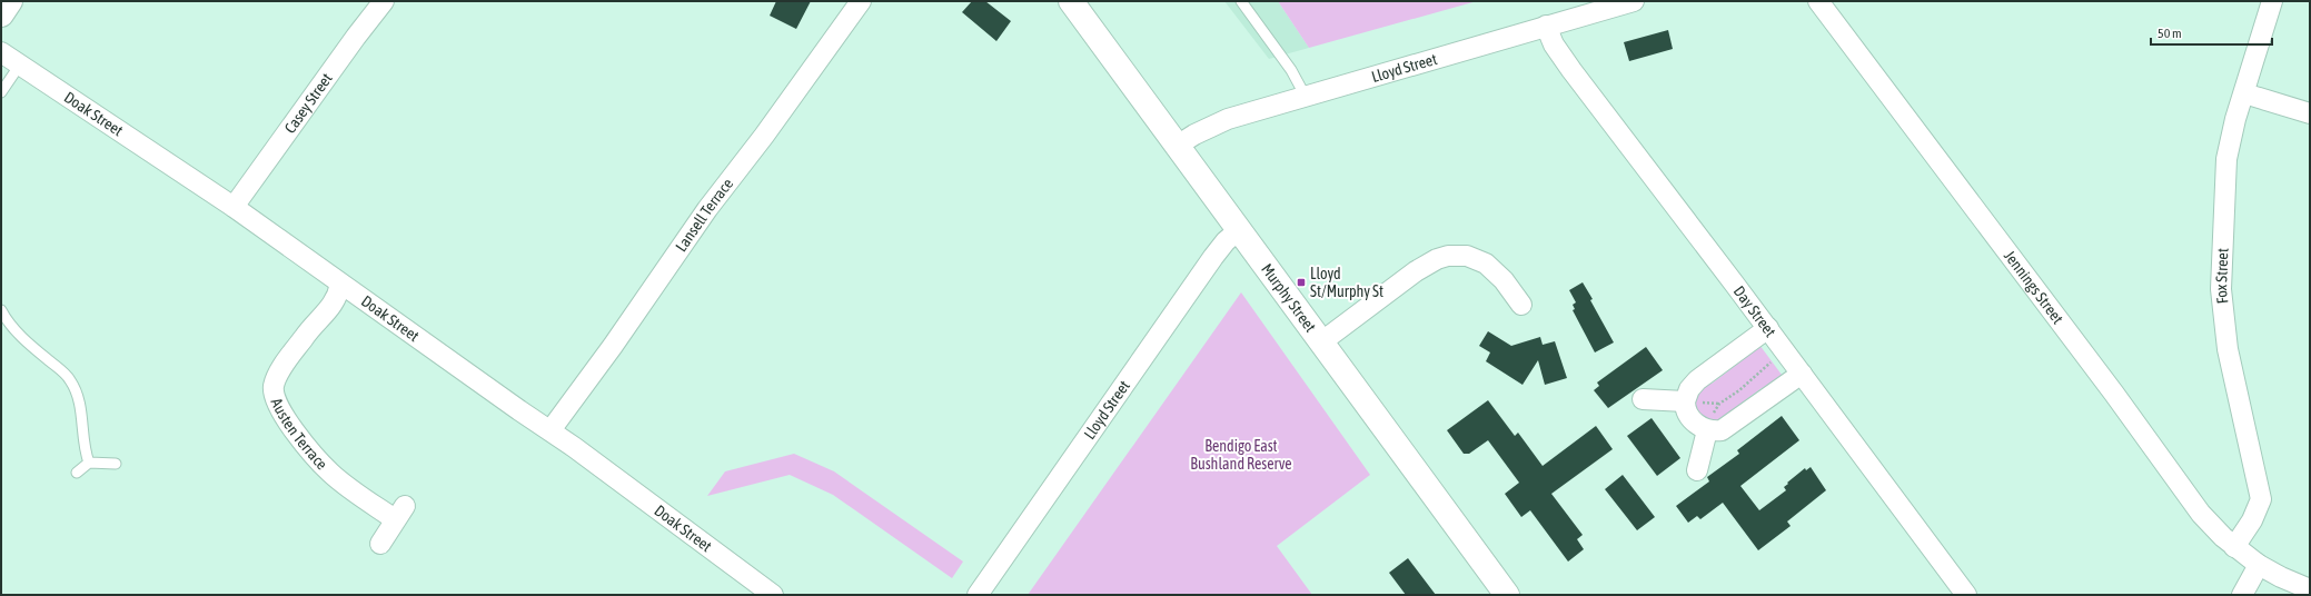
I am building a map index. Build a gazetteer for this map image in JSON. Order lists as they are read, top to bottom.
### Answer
{
  "streets": {
    "street": [
      "Lloyd Street",
      "Casey Street",
      "Doak Street",
      "Lansell Terrace",
      "Fox Street",
      "Jennings Street",
      "Murphy Street",
      "Day Street",
      "Austen Terrace"
    ]
  },
  "crossings": [
    ["Lloyd Street", "Murphy Street"],
    ["Lloyd Street", "Day Street"],
    ["Casey Street", "Doak Street"],
    ["Doak Street", "Lansell Terrace"],
    ["Doak Street", "Austen Terrace"],
    ["Fox Street", "Jennings Street"]
  ],
  "parks": ["Bendigo East Bushland Reserve"],
  "places": {
    "transit": ["Lloyd St/Murphy St"]
  },
  "scale_bar": "50 m"
}
